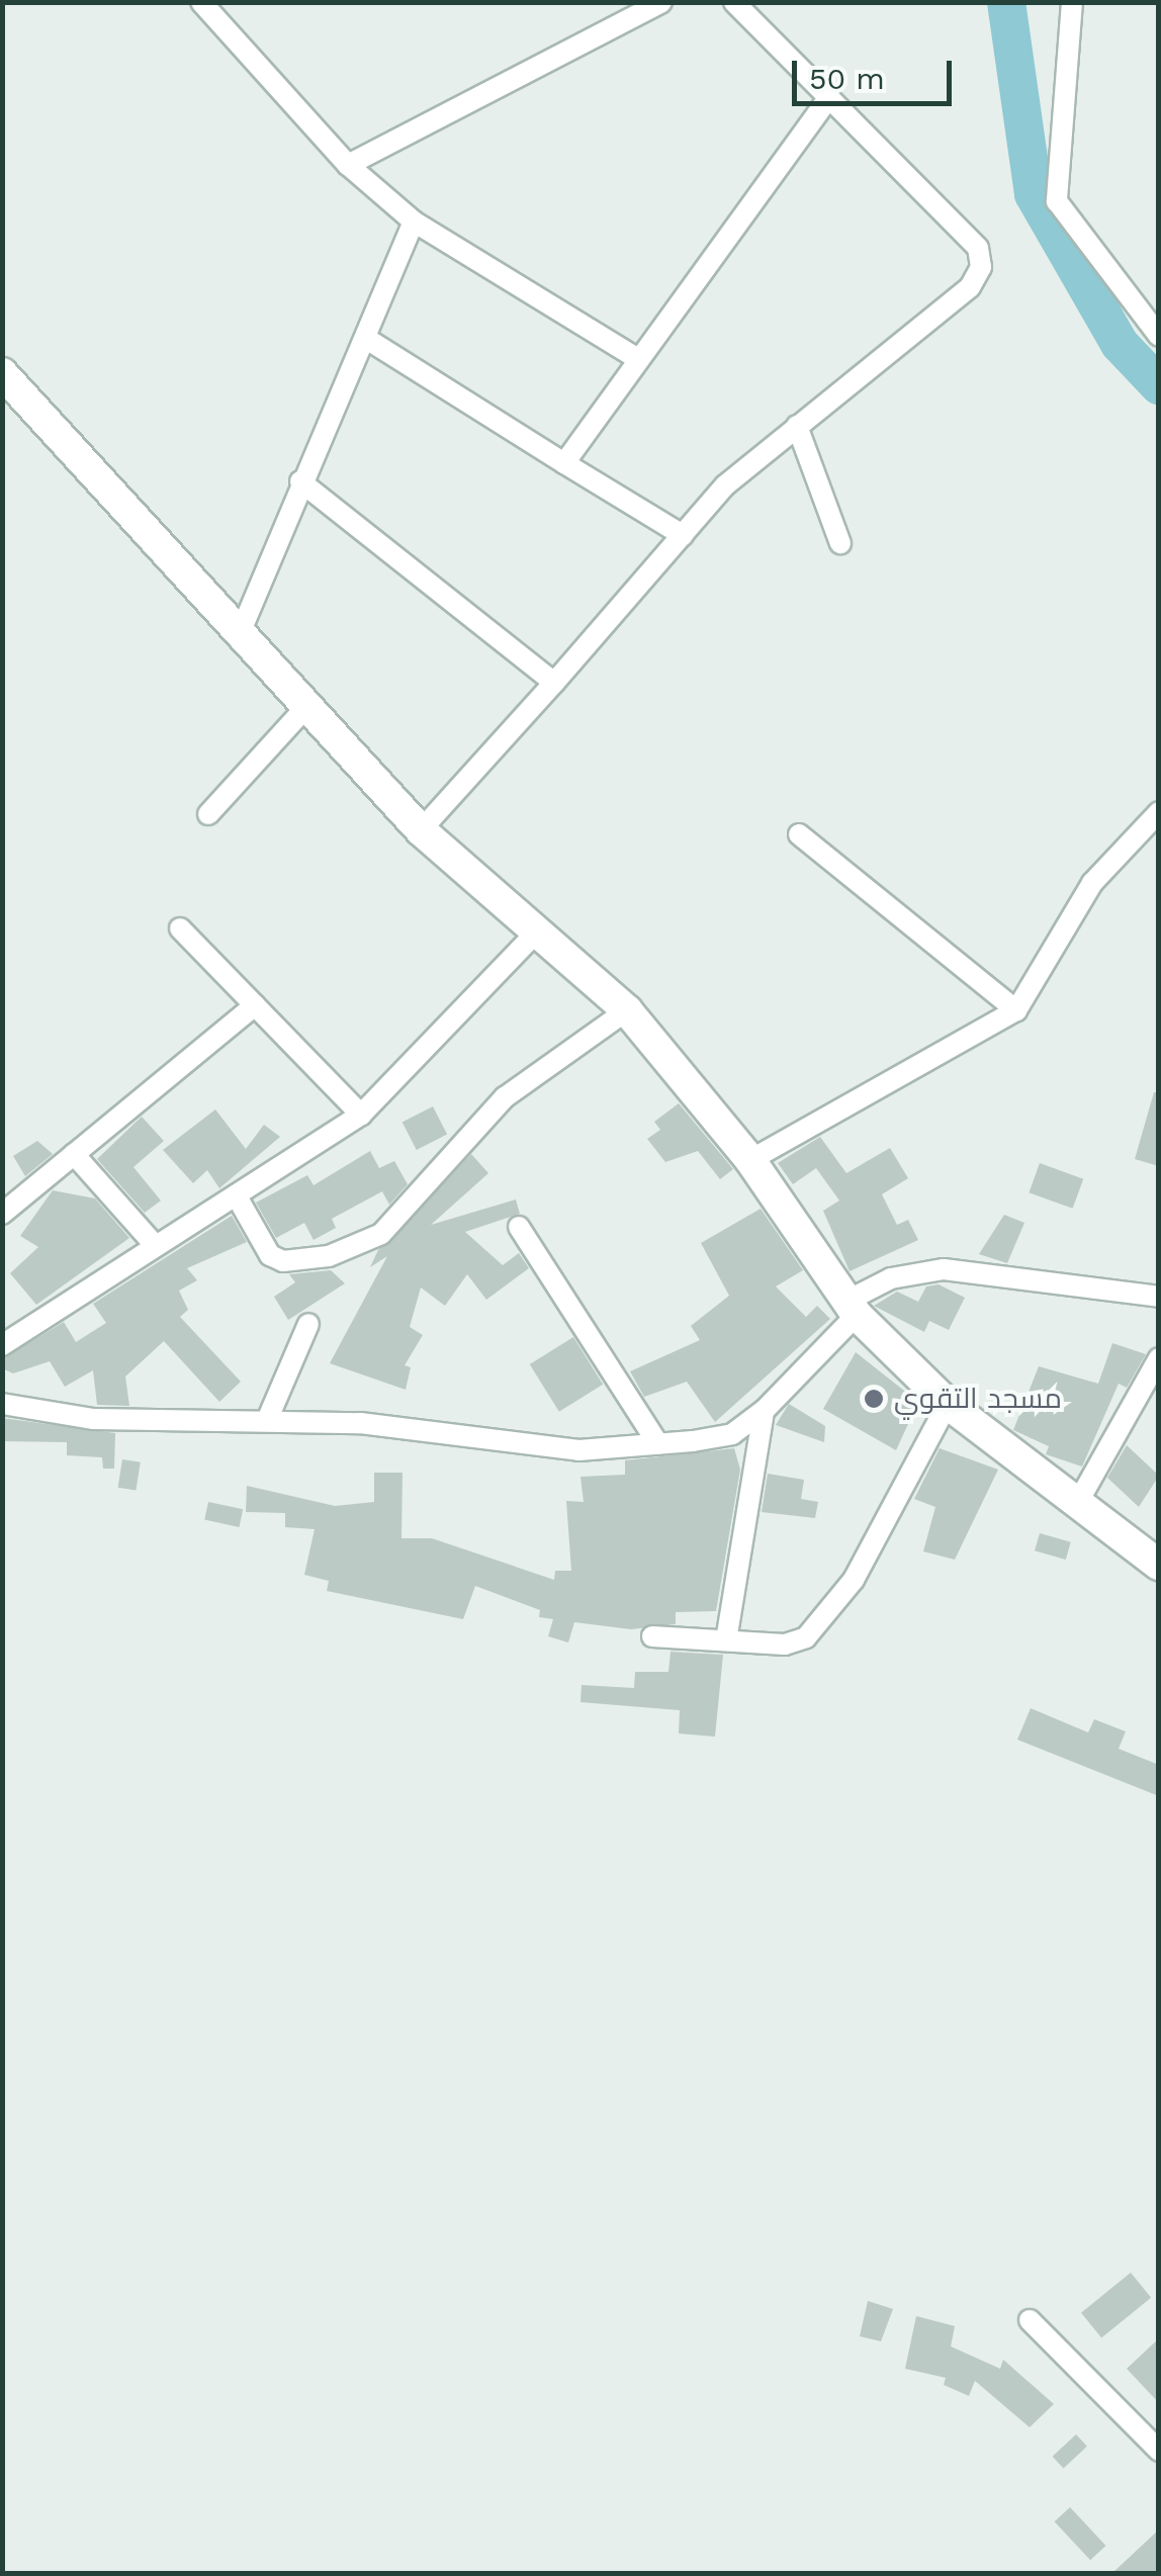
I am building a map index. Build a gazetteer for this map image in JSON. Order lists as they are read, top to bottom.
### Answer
{
  "places": ["مسجد التقوي"],
  "scale_bar": "50 m"
}
